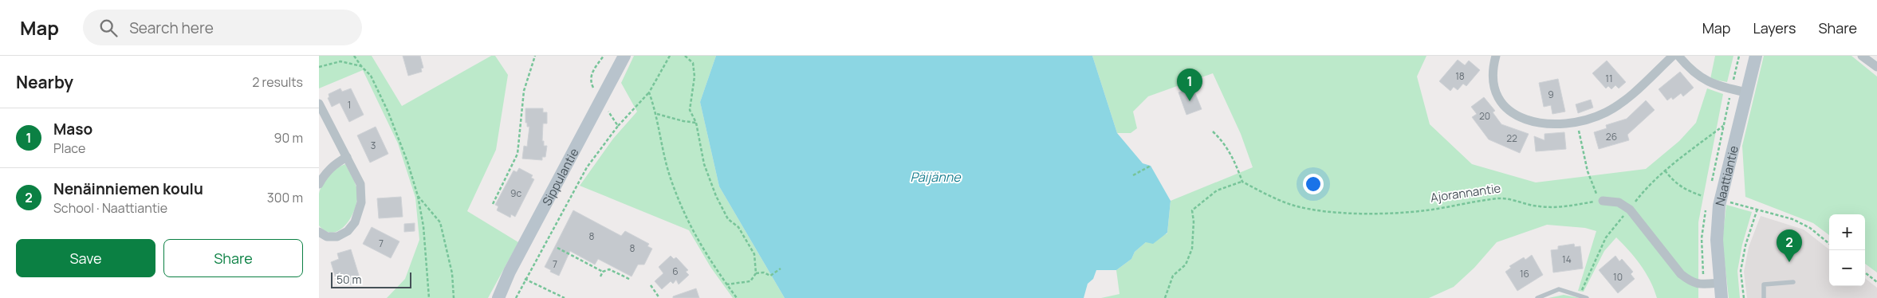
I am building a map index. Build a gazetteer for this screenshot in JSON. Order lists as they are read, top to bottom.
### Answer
{
  "streets": {
    "street": ["Sippulantie", "Naattiantie"],
    "path": ["Ajorannantie"]
  },
  "water": ["Päijänne"],
  "house_numbers": [
    "18",
    "11",
    "9",
    "1",
    "20",
    "26",
    "22",
    "3",
    "9c",
    "8",
    "7",
    "8",
    "14",
    "7",
    "6",
    "16",
    "10"
  ],
  "scale_bar": "50 m",
  "page": {
    "header": "Map",
    "search": "Search here",
    "nav": ["Map", "Layers", "Share"],
    "heading": ["Nearby", "2 results"],
    "pins": ["1", "2"],
    "list": [
      {
        "mark": "1",
        "name": "Maso",
        "note": "Place",
        "value": "90 m"
      },
      {
        "mark": "2",
        "name": "Nenäinniemen koulu",
        "note": "School · Naattiantie",
        "value": "300 m"
      }
    ],
    "map_buttons": ["+", "−"],
    "buttons": ["Save", "Share"],
    "scale": "50 m"
  }
}
